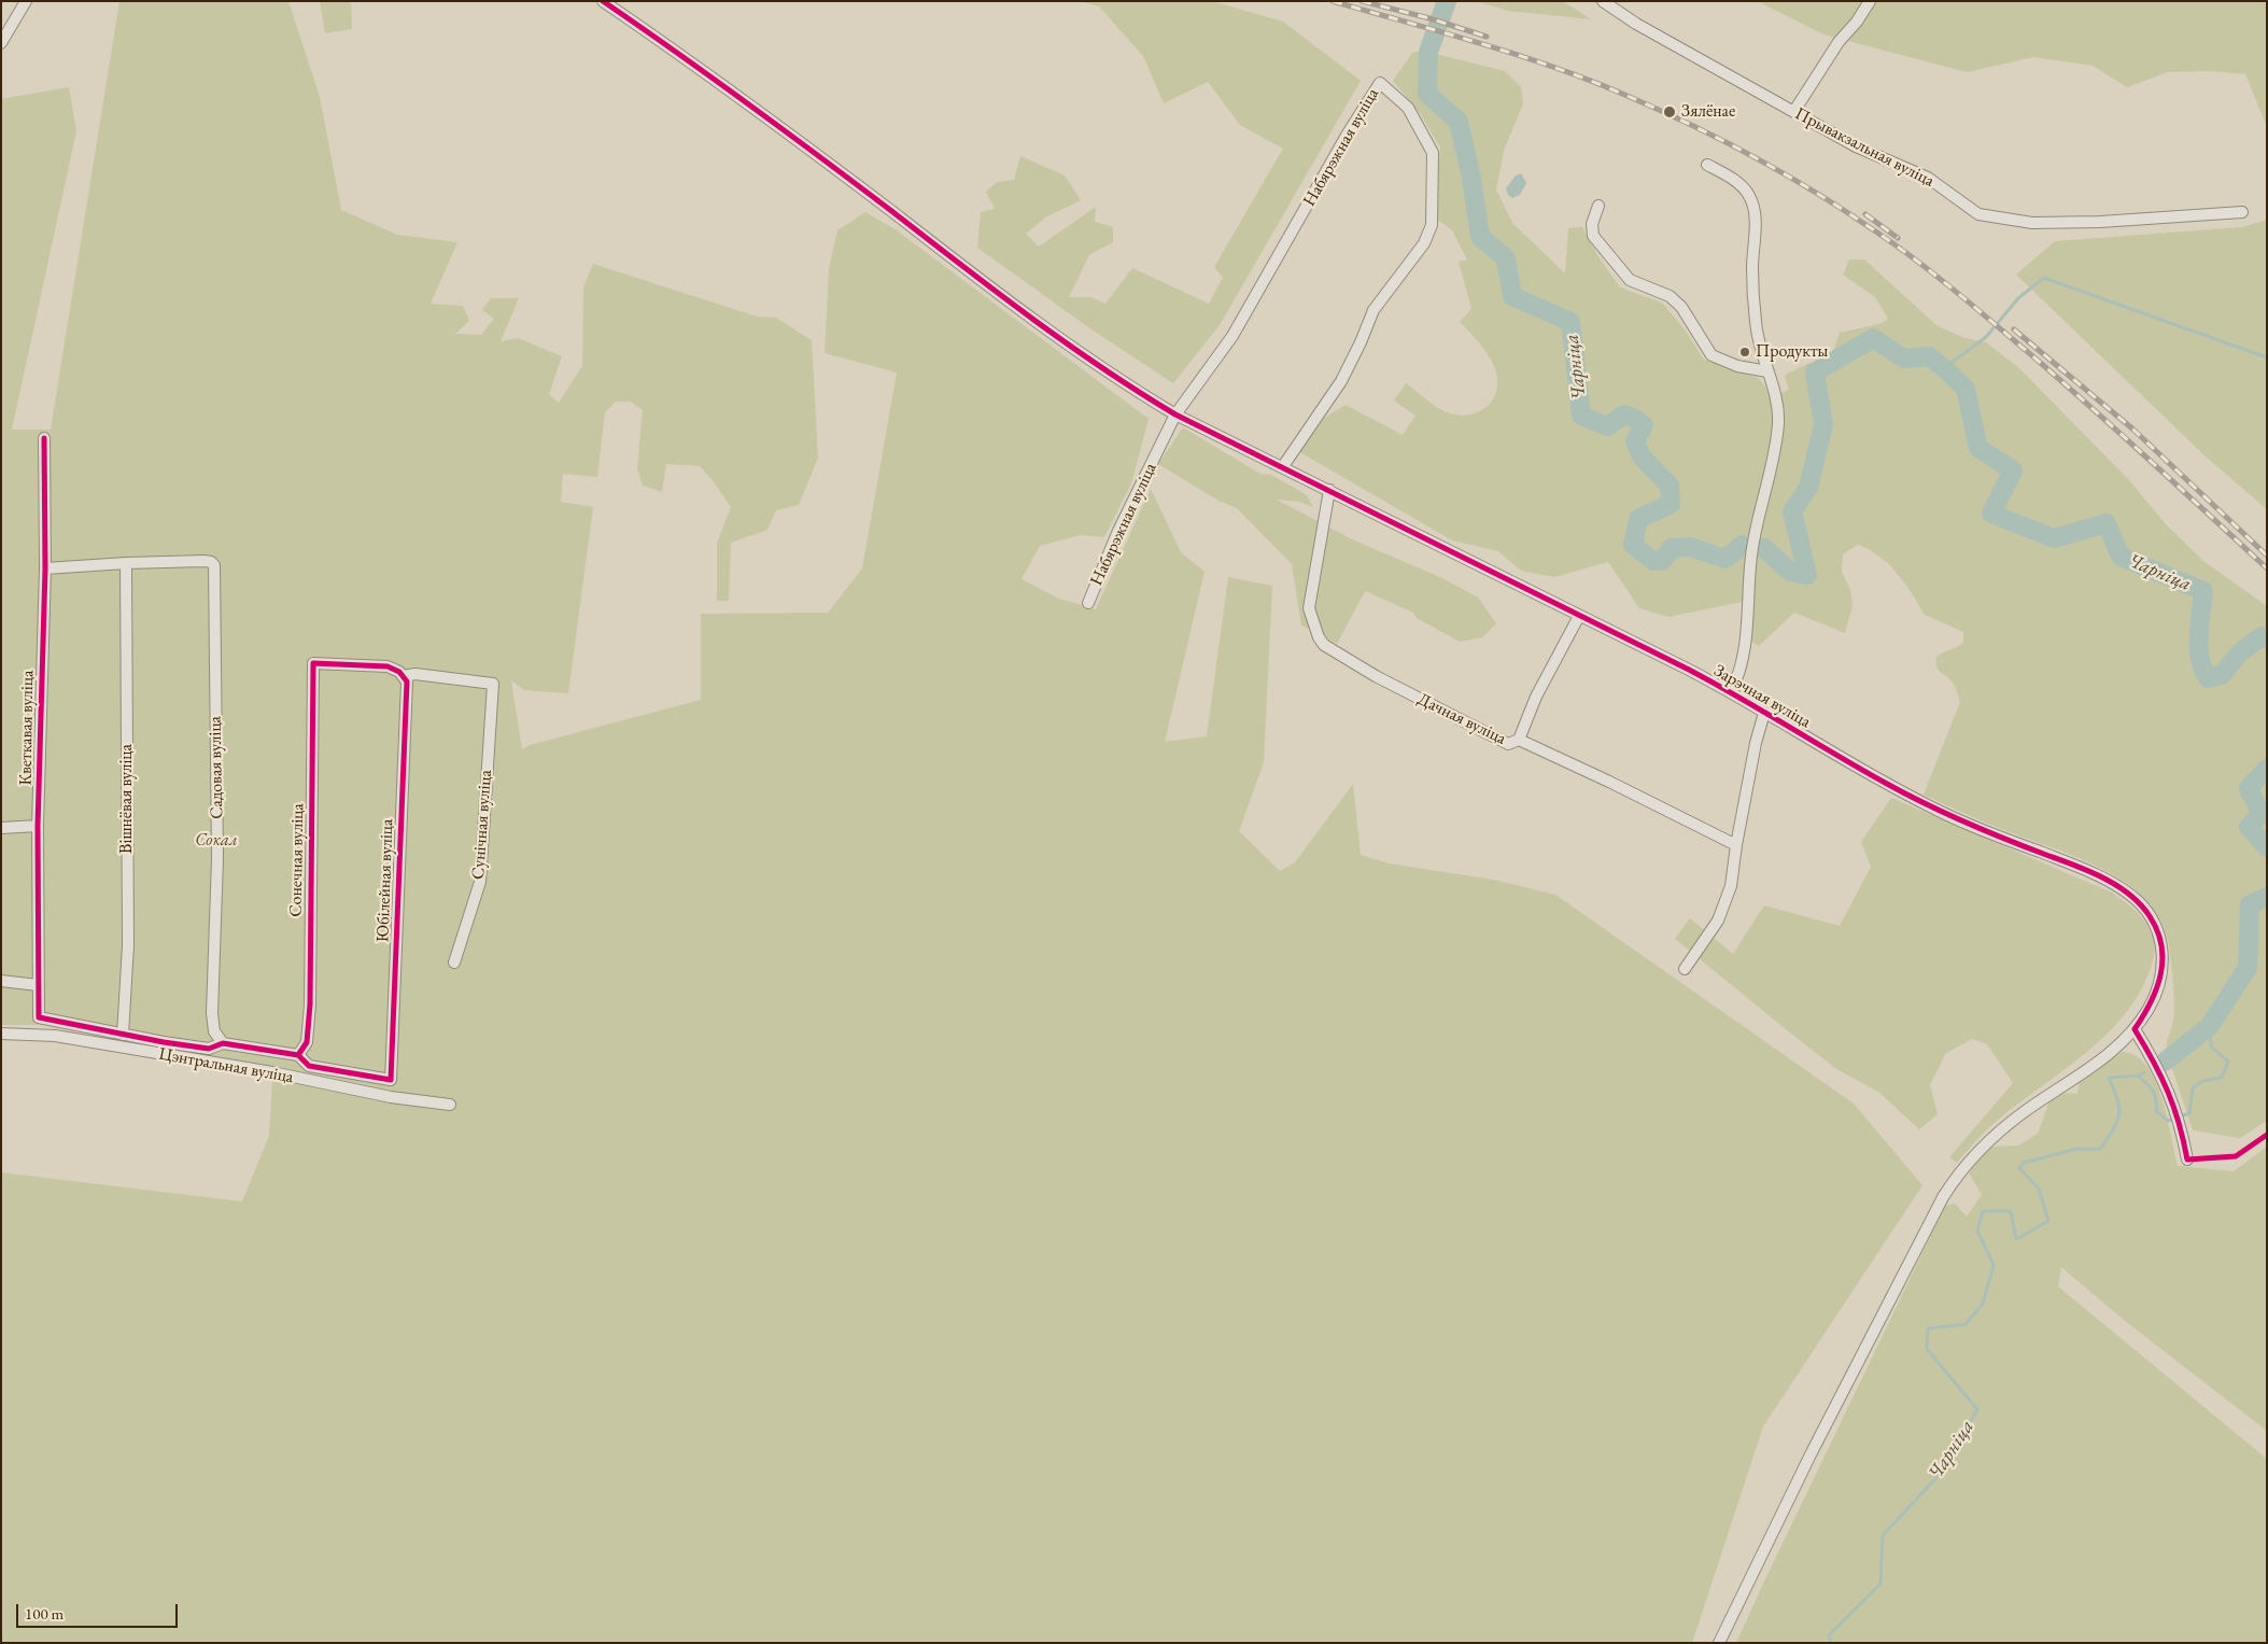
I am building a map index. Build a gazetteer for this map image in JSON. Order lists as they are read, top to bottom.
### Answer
{
  "streets": {
    "street": [
      "Набярэжная вуліца",
      "Прывакзальная вуліца",
      "Зарэчная вуліца",
      "Дачная вуліца",
      "Кветкавая вуліца",
      "Садовая вуліца",
      "Вішнёвая вуліца",
      "Сунічная вуліца",
      "Сонечная вуліца",
      "Юбілейная вуліца",
      "Цэнтральная вуліца"
    ]
  },
  "crossings": [
    ["Набярэжная вуліца", "Зарэчная вуліца"],
    ["Зарэчная вуліца", "Дачная вуліца"],
    ["Кветкавая вуліца", "Вішнёвая вуліца"],
    ["Садовая вуліца", "Вішнёвая вуліца"],
    ["Сунічная вуліца", "Сонечная вуліца"],
    ["Сунічная вуліца", "Юбілейная вуліца"],
    ["Сонечная вуліца", "Юбілейная вуліца"]
  ],
  "water": ["Чарніца"],
  "parks": ["Сокал"],
  "places": ["Зялёнае", "Продукты"],
  "scale_bar": "100 m"
}
